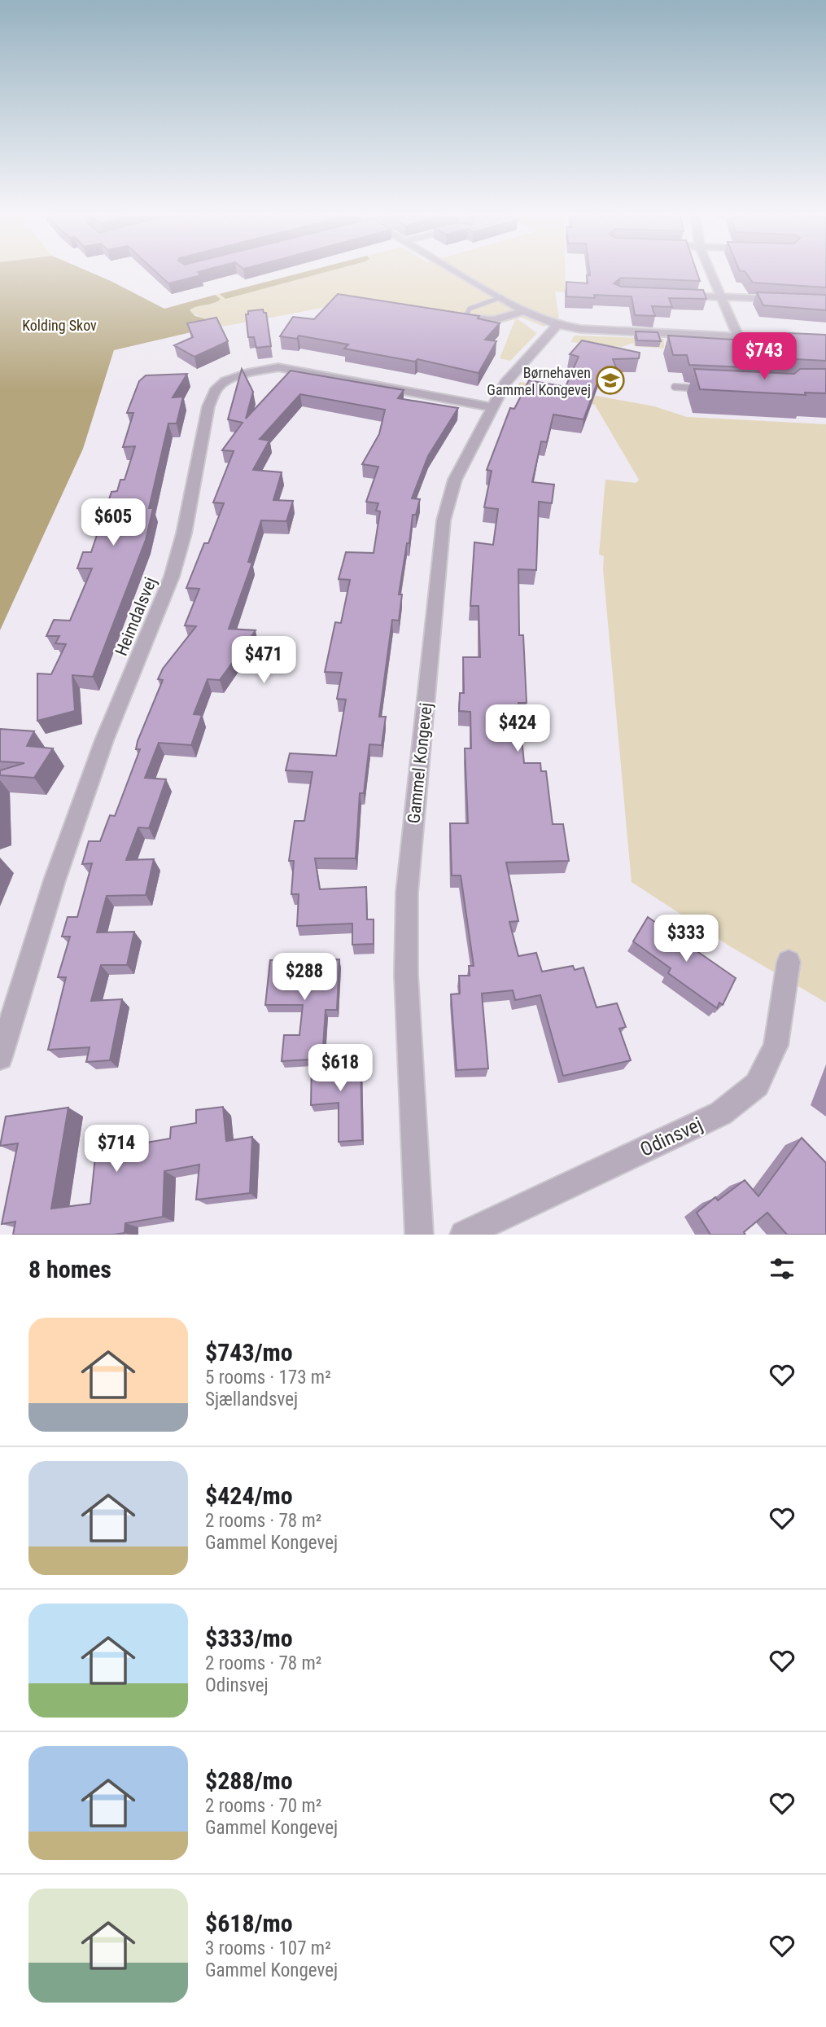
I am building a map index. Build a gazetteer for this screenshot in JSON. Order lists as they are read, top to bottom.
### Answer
{
  "streets": {
    "street": ["Heimdalsvej", "Gammel Kongevej", "Odinsvej"]
  },
  "crossings": [
    ["Heimdalsvej", "Gammel Kongevej"]
  ],
  "parks": ["Kolding Skov"],
  "places": {
    "school or university": ["Børnehaven Gammel Kongevej"]
  },
  "page": {
    "price": [
      "$743",
      "$605",
      "$471",
      "$424",
      "$333",
      "$288",
      "$618",
      "$714"
    ],
    "heading": "8 homes",
    "list": [
      {
        "name": "$743/mo",
        "note": "5 rooms · 173 m² · Sjællandsvej"
      },
      {
        "name": "$424/mo",
        "note": "2 rooms · 78 m² · Gammel Kongevej"
      },
      {
        "name": "$333/mo",
        "note": "2 rooms · 78 m² · Odinsvej"
      },
      {
        "name": "$288/mo",
        "note": "2 rooms · 70 m² · Gammel Kongevej"
      },
      {
        "name": "$618/mo",
        "note": "3 rooms · 107 m² · Gammel Kongevej"
      }
    ]
  }
}
